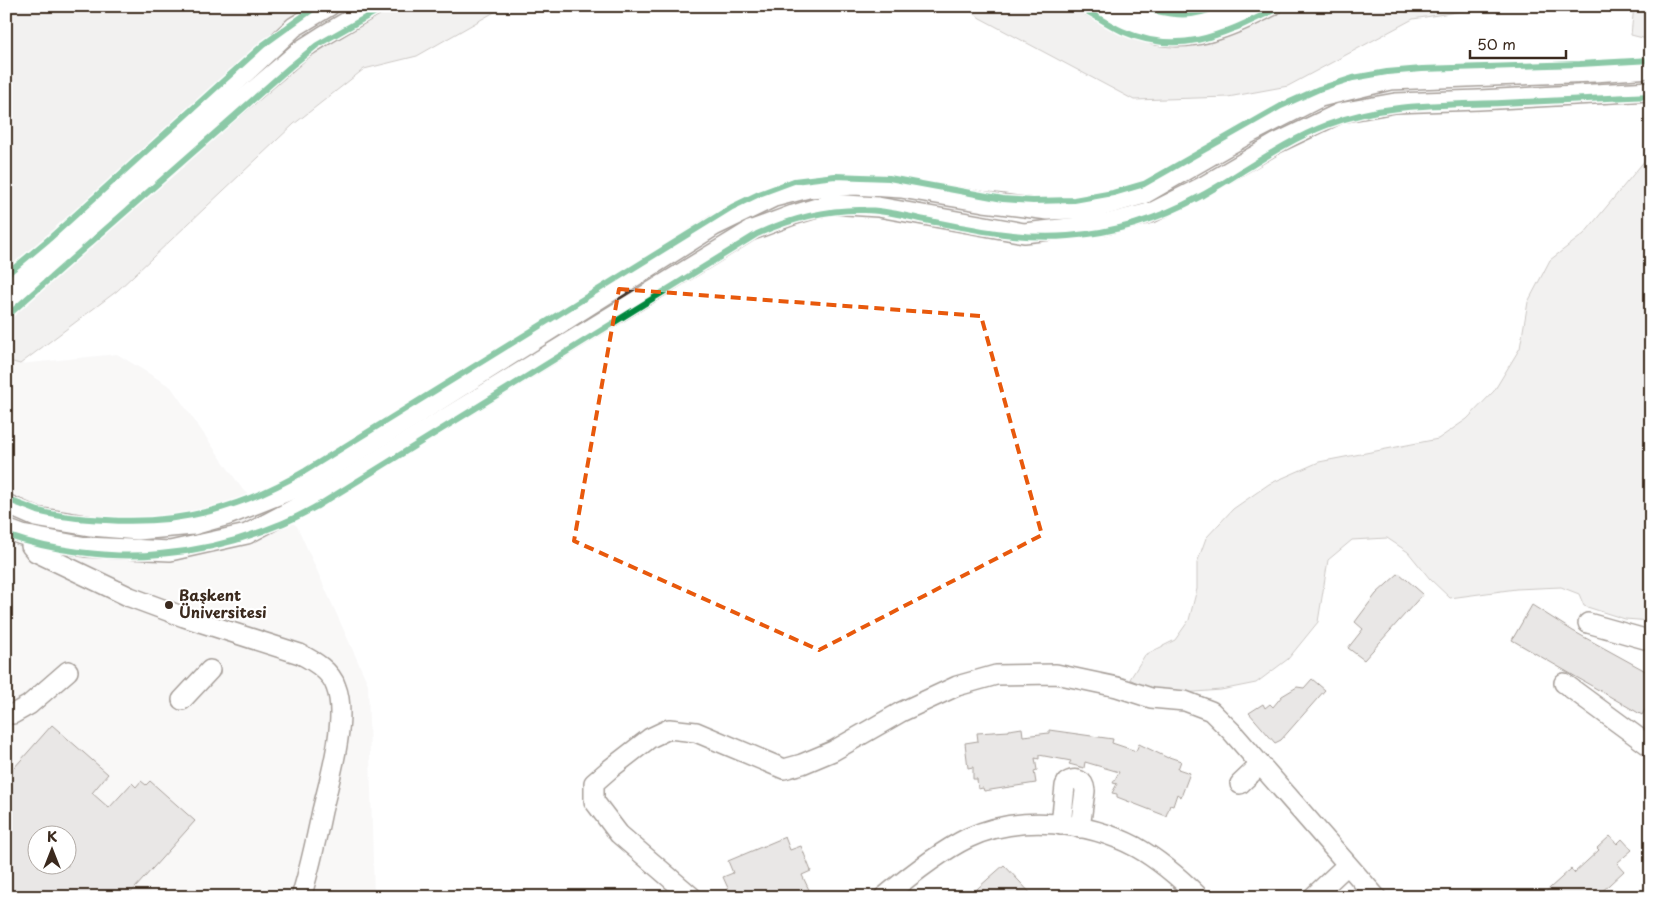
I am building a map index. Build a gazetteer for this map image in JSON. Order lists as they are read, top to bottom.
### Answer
{
  "places": ["Başkent Üniversitesi"],
  "scale_bar": "50 m",
  "north": "top"
}
